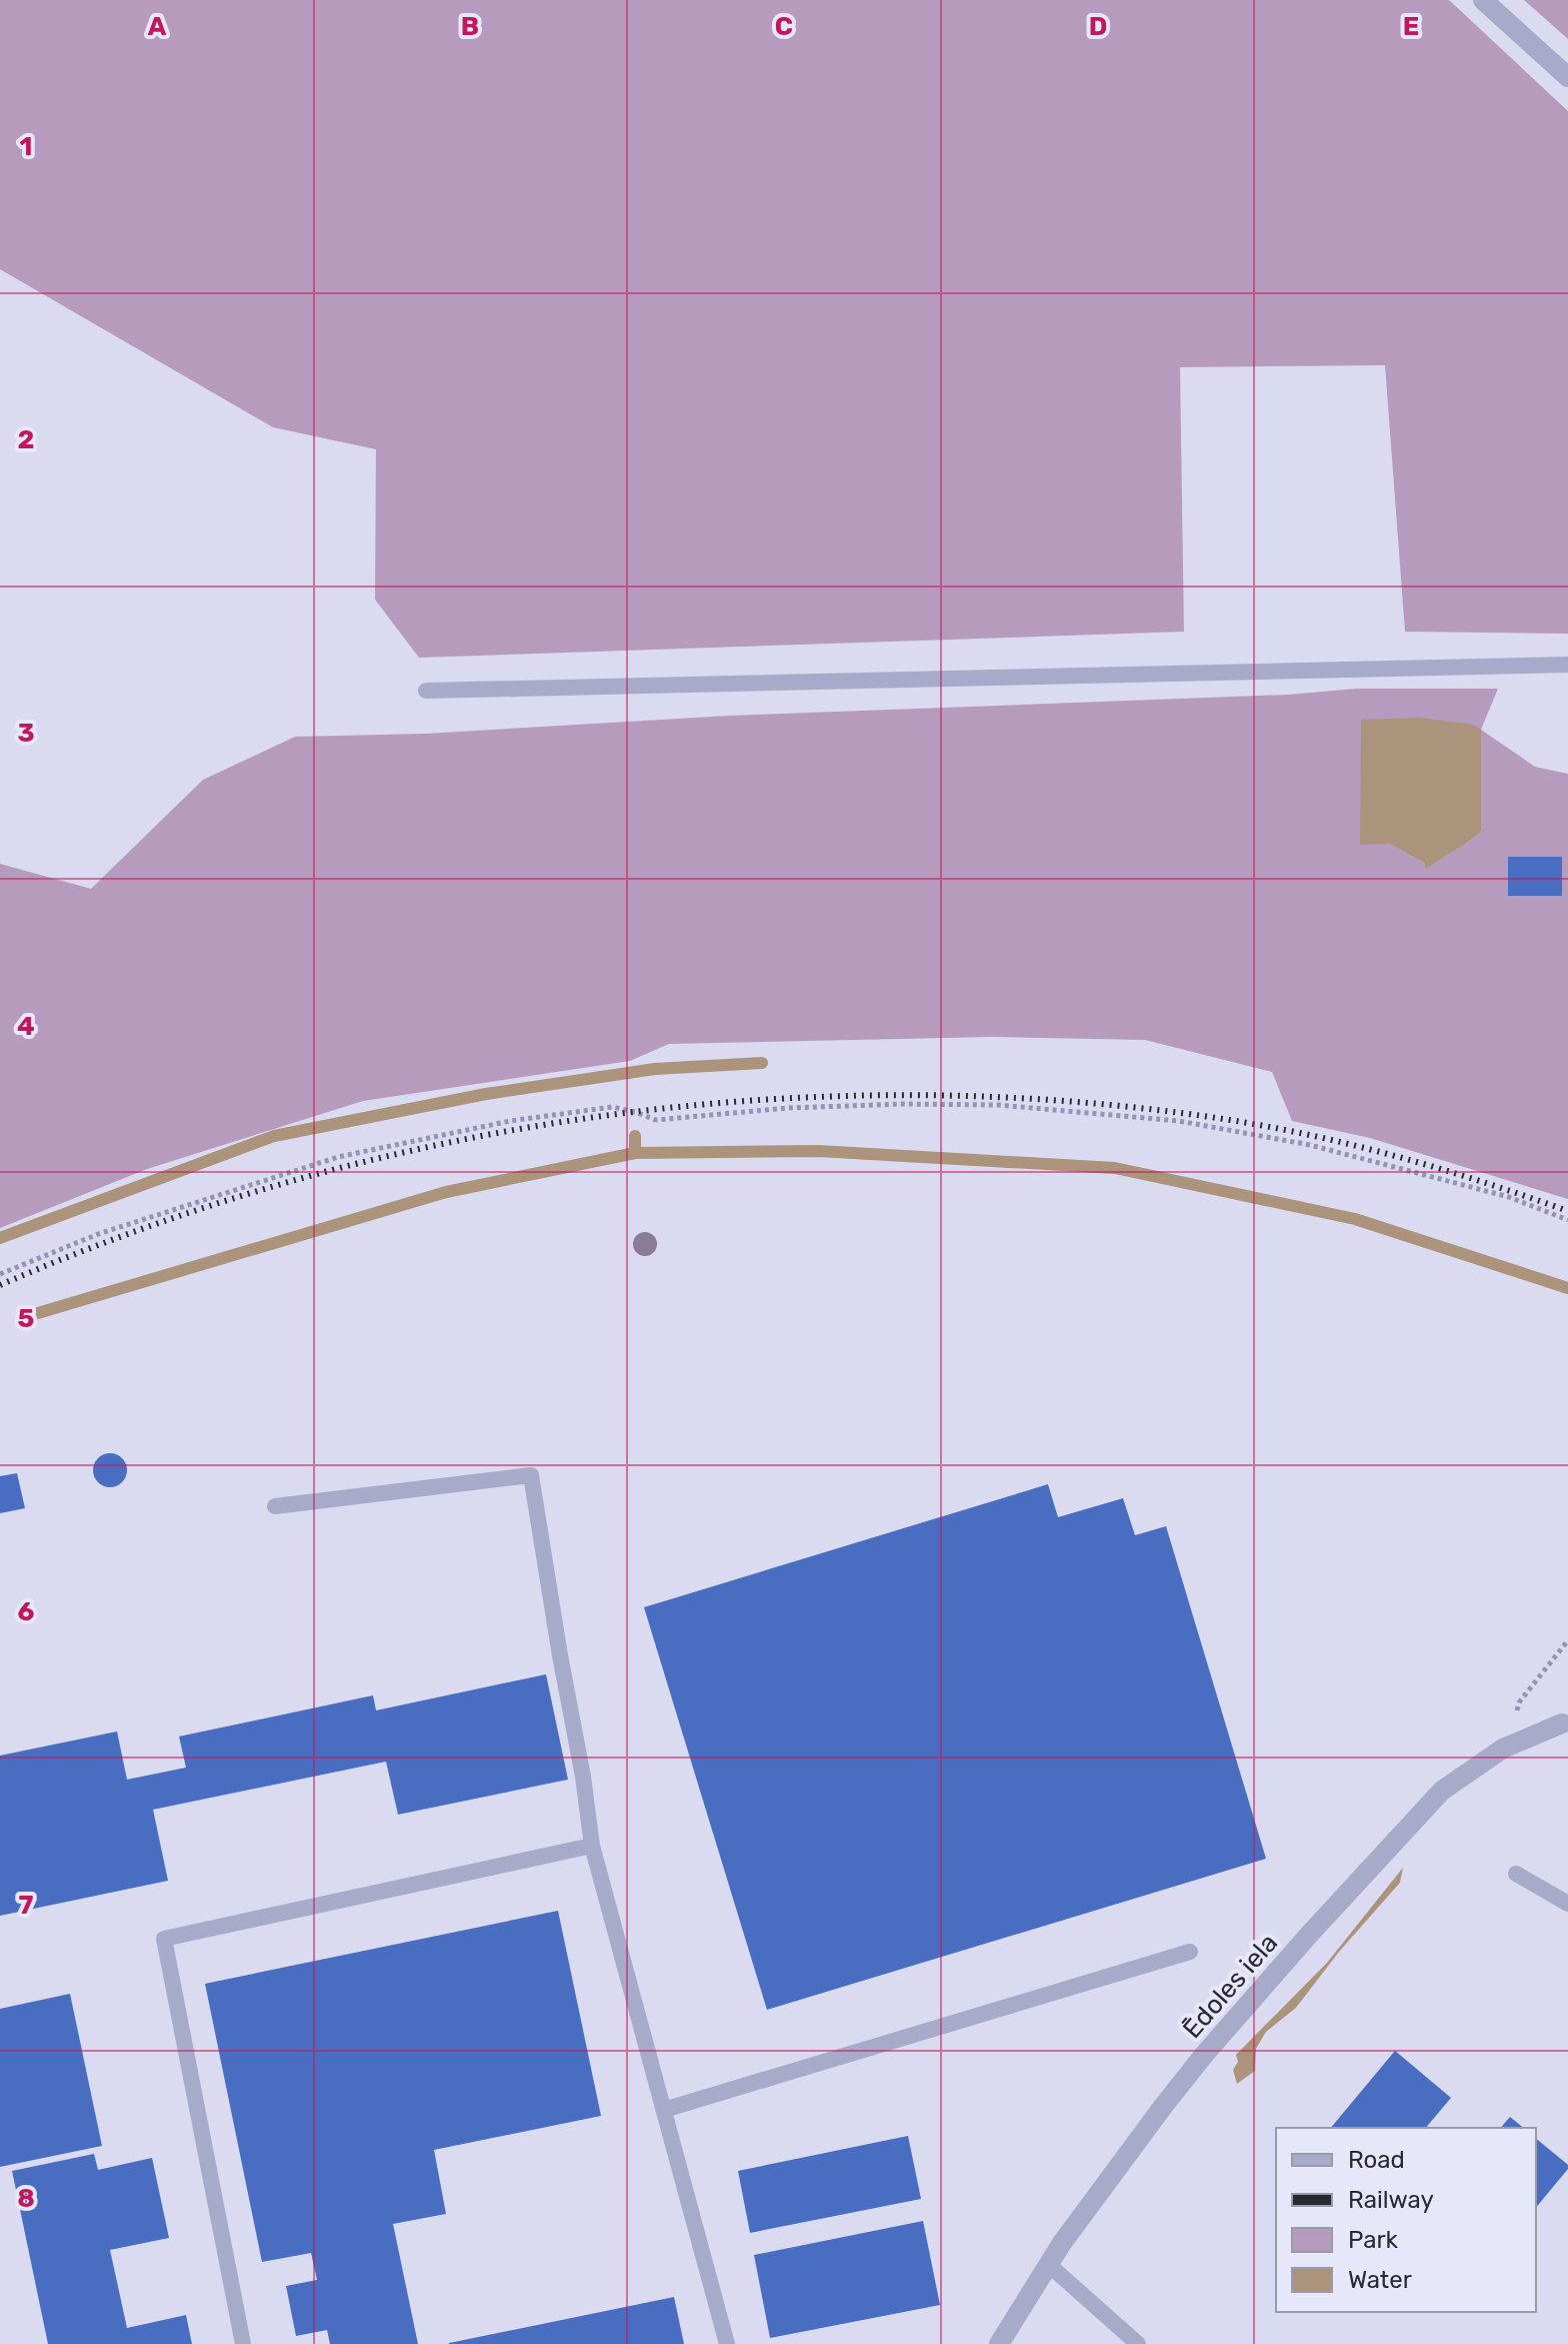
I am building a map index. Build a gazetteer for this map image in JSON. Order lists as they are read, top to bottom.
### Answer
{
  "streets": {
    "street": ["Ēdoles iela"]
  },
  "legend": [
    "Road",
    "Railway",
    "Park",
    "Water"
  ],
  "grid": {
    "columns": [
      "A",
      "B",
      "C",
      "D",
      "E"
    ],
    "rows": [
      "1",
      "2",
      "3",
      "4",
      "5",
      "6",
      "7",
      "8"
    ]
  }
}
